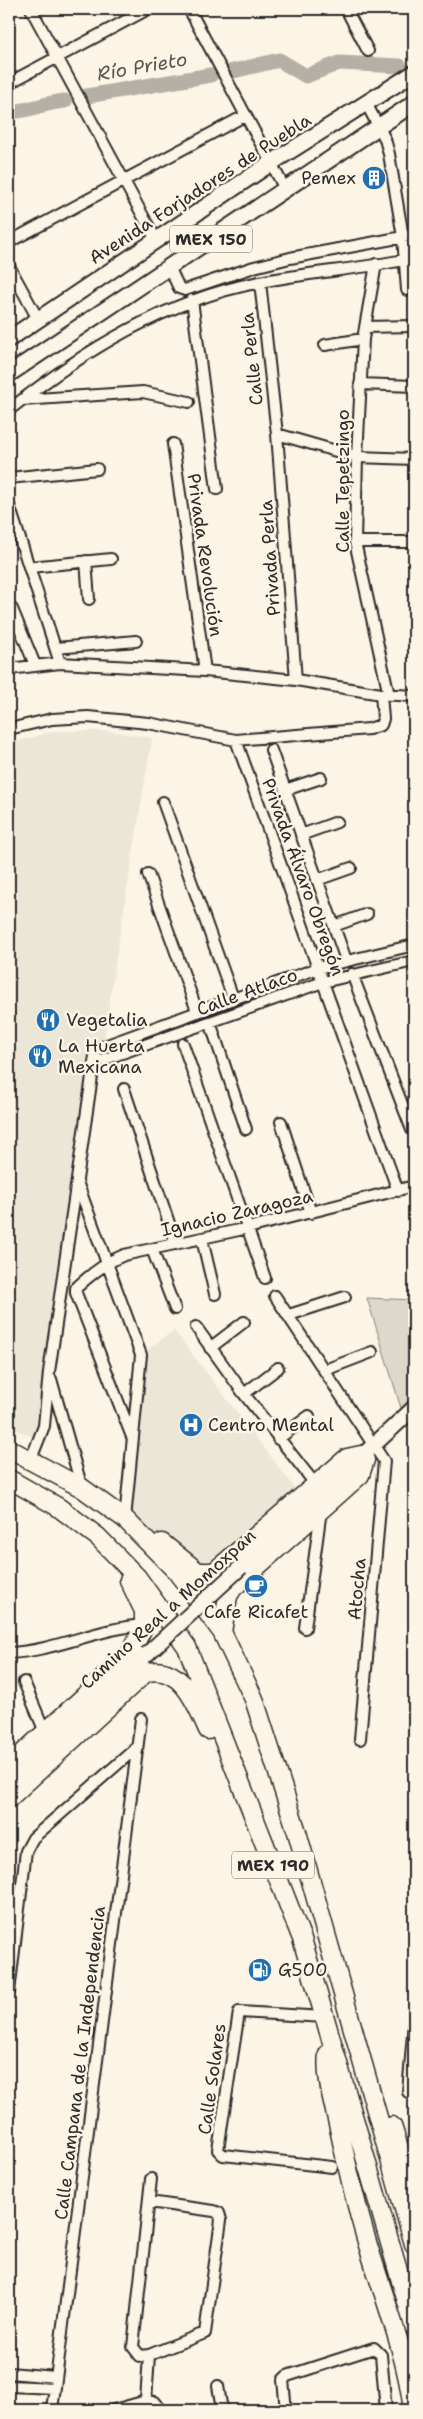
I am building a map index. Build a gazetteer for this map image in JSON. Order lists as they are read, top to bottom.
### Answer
{
  "streets": {
    "highway": ["MEX 190"],
    "main road": ["Avenida Forjadores de Puebla", "MEX 150"],
    "street": [
      "Calle Perla",
      "Calle Tepetzingo",
      "Privada Revolución",
      "Privada Perla",
      "Privada Álvaro Obregón",
      "Calle Atlaco",
      "Ignacio Zaragoza",
      "Atocha",
      "Camino Real a Momoxpan",
      "Calle Campana de la Independencia",
      "Calle Solares"
    ]
  },
  "crossings": [
    ["Calle Perla", "Privada Perla"],
    ["Privada Álvaro Obregón", "Calle Atlaco"],
    ["Privada Álvaro Obregón", "Ignacio Zaragoza"],
    ["Atocha", "Camino Real a Momoxpan"],
    ["MEX 190", "Calle Solares"]
  ],
  "water": ["Río Prieto"],
  "places": {
    "building": ["Pemex"],
    "restaurant": ["Vegetalia", "La Huerta Mexicana"],
    "hospital": ["Centro Mental"],
    "cafe": ["Cafe Ricafet"],
    "fuel station": ["G500"]
  }
}
